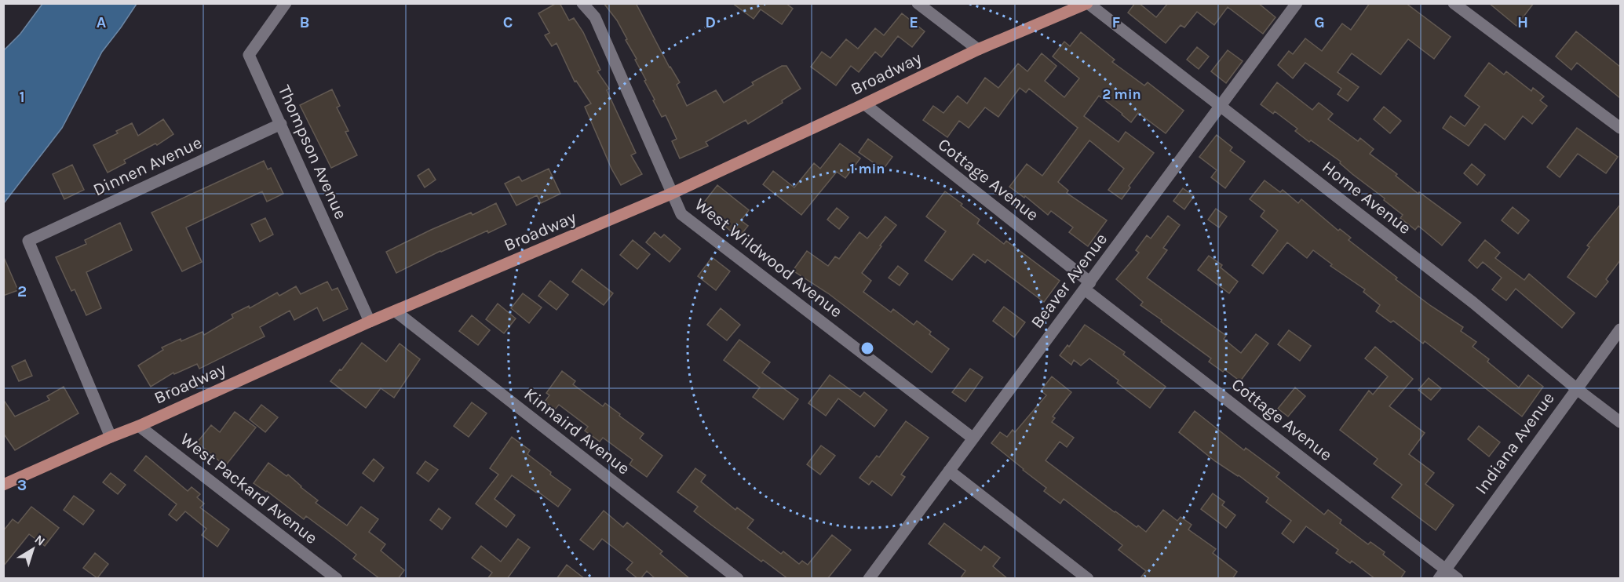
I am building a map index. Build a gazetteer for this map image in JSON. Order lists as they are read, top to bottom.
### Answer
{
  "streets": {
    "main road": ["Broadway"],
    "street": [
      "Thompson Avenue",
      "Dinnen Avenue",
      "Cottage Avenue",
      "Home Avenue",
      "West Wildwood Avenue",
      "Beaver Avenue",
      "Kinnaird Avenue",
      "Indiana Avenue",
      "West Packard Avenue"
    ]
  },
  "crossings": [
    ["Broadway", "Thompson Avenue"],
    ["Broadway", "Dinnen Avenue"],
    ["Broadway", "Cottage Avenue"],
    ["Broadway", "Home Avenue"],
    ["Broadway", "West Wildwood Avenue"],
    ["Broadway", "Kinnaird Avenue"],
    ["Broadway", "West Packard Avenue"],
    ["Thompson Avenue", "Dinnen Avenue"],
    ["Cottage Avenue", "Beaver Avenue"],
    ["Cottage Avenue", "Indiana Avenue"],
    ["Home Avenue", "Beaver Avenue"],
    ["Home Avenue", "Indiana Avenue"],
    ["West Wildwood Avenue", "Beaver Avenue"]
  ],
  "north": "top right",
  "grid": {
    "columns": [
      "A",
      "B",
      "C",
      "D",
      "E",
      "F",
      "G",
      "H"
    ],
    "rows": ["1", "2", "3"]
  },
  "rings": ["2 min", "1 min"]
}
